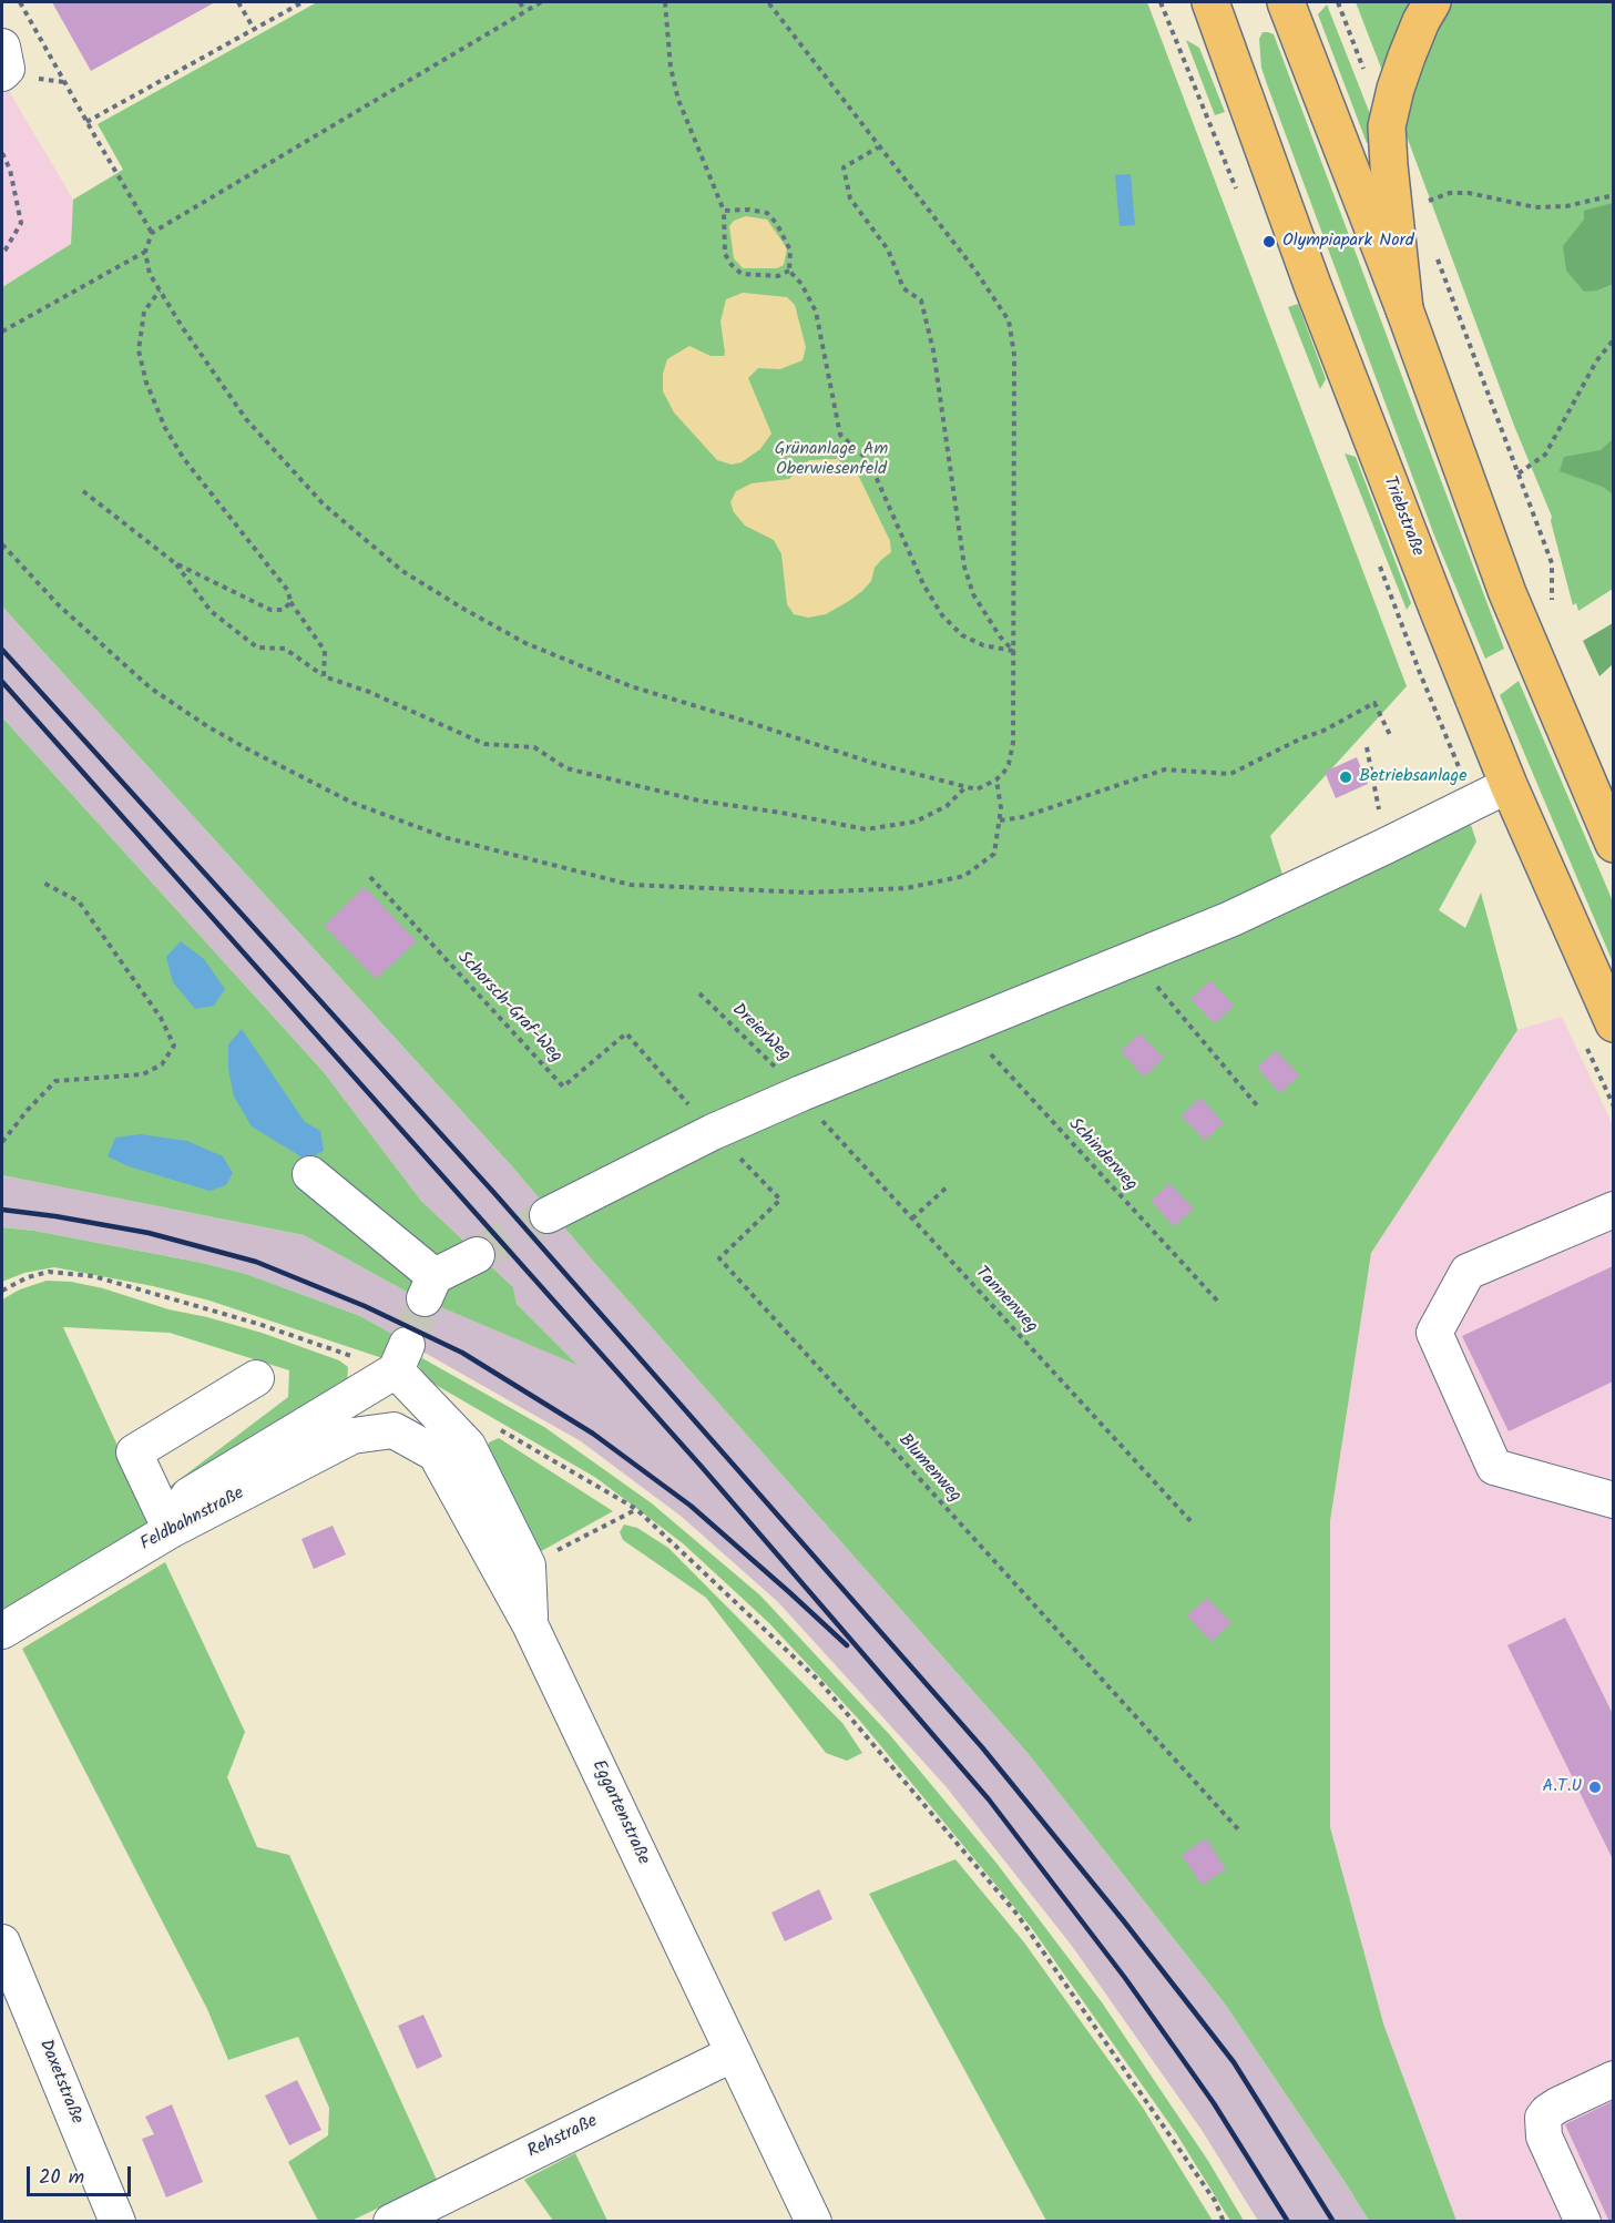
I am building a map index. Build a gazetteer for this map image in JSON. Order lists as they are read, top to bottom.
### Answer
{
  "streets": {
    "main road": ["Triebstraße"],
    "street": [
      "Feldbahnstraße",
      "Eggartenstraße",
      "Daxetstraße",
      "Rehstraße"
    ],
    "path": [
      "Schorsch-Graf-Weg",
      "DreierWeg",
      "Schinderweg",
      "Tannenweg",
      "Blumenweg"
    ]
  },
  "crossings": [
    ["Schorsch-Graf-Weg", "Blumenweg"],
    ["DreierWeg", "Tannenweg"],
    ["Feldbahnstraße", "Eggartenstraße"],
    ["Eggartenstraße", "Rehstraße"]
  ],
  "parks": ["Grünanlage Am Oberwiesenfeld"],
  "places": ["Olympiapark Nord", "Betriebsanlage", "A.T.U"],
  "scale_bar": "20 m"
}
